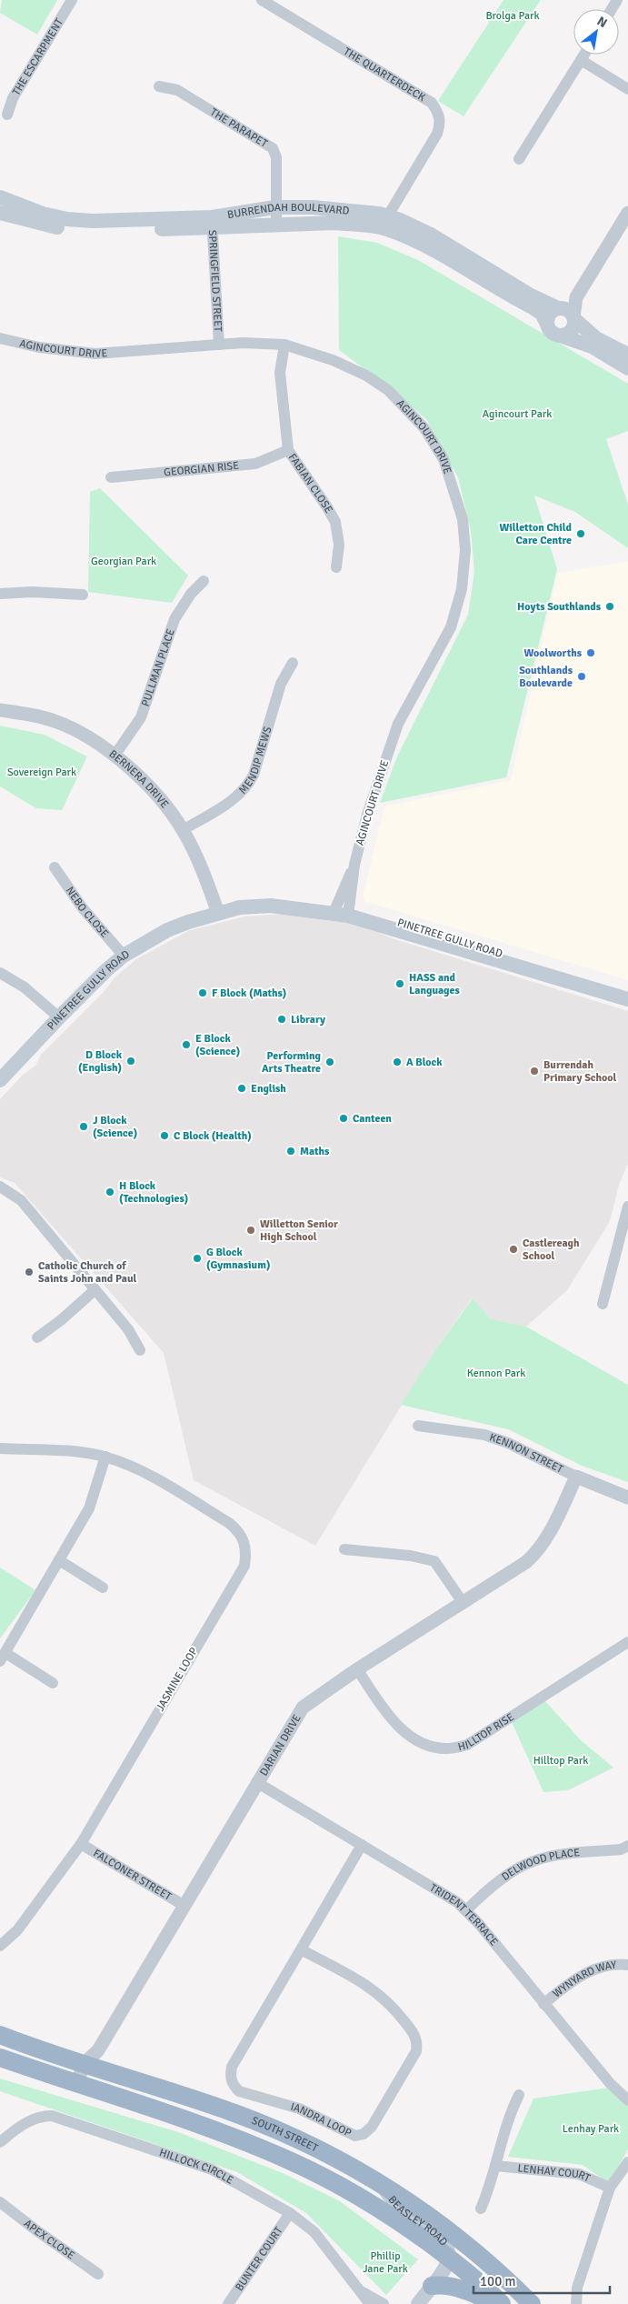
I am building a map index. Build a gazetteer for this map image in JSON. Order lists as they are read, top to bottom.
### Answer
{
  "streets": {
    "highway": ["SOUTH STREET"],
    "main road": ["BURRENDAH BOULEVARD", "PINETREE GULLY ROAD", "BEASLEY ROAD"],
    "street": [
      "THE ESCARPMENT",
      "THE QUARTERDECK",
      "THE PARAPET",
      "SPRINGFIELD STREET",
      "AGINCOURT DRIVE",
      "GEORGIAN RISE",
      "FABIAN CLOSE",
      "PULLMAN PLACE",
      "MENDIP MEWS",
      "BERNERA DRIVE",
      "NEBO CLOSE",
      "KENNON STREET",
      "JASMINE LOOP",
      "HILLTOP RISE",
      "DARIAN DRIVE",
      "DELWOOD PLACE",
      "FALCONER STREET",
      "TRIDENT TERRACE",
      "WYNYARD WAY",
      "IANDRA LOOP",
      "HILLOCK CIRCLE",
      "LENHAY COURT",
      "APEX CLOSE",
      "BUNTER COURT"
    ]
  },
  "crossings": [
    ["THE QUARTERDECK", "BURRENDAH BOULEVARD"],
    ["THE PARAPET", "BURRENDAH BOULEVARD"],
    ["BURRENDAH BOULEVARD", "SPRINGFIELD STREET"],
    ["SPRINGFIELD STREET", "AGINCOURT DRIVE"],
    ["AGINCOURT DRIVE", "FABIAN CLOSE"],
    ["AGINCOURT DRIVE", "PINETREE GULLY ROAD"],
    ["GEORGIAN RISE", "FABIAN CLOSE"],
    ["PULLMAN PLACE", "BERNERA DRIVE"],
    ["MENDIP MEWS", "BERNERA DRIVE"],
    ["BERNERA DRIVE", "PINETREE GULLY ROAD"],
    ["NEBO CLOSE", "PINETREE GULLY ROAD"],
    ["KENNON STREET", "DARIAN DRIVE"],
    ["JASMINE LOOP", "FALCONER STREET"],
    ["HILLTOP RISE", "DARIAN DRIVE"],
    ["DARIAN DRIVE", "FALCONER STREET"],
    ["DARIAN DRIVE", "TRIDENT TERRACE"],
    ["DARIAN DRIVE", "SOUTH STREET"],
    ["DELWOOD PLACE", "TRIDENT TERRACE"],
    ["TRIDENT TERRACE", "WYNYARD WAY"],
    ["TRIDENT TERRACE", "IANDRA LOOP"],
    ["SOUTH STREET", "BEASLEY ROAD"],
    ["HILLOCK CIRCLE", "BUNTER COURT"]
  ],
  "parks": [
    "Brolga Park",
    "Agincourt Park",
    "Georgian Park",
    "Sovereign Park",
    "Kennon Park",
    "Hilltop Park",
    "Lenhay Park",
    "Phillip Jane Park"
  ],
  "places": [
    "Willetton Child Care Centre",
    "Hoyts Southlands",
    "Woolworths",
    "Southlands Boulevarde",
    "HASS and Languages",
    "F Block (Maths)",
    "Library",
    "E Block (Science)",
    "D Block (English)",
    "Performing Arts Theatre",
    "A Block",
    "Burrendah Primary School",
    "English",
    "Canteen",
    "J Block (Science)",
    "C Block (Health)",
    "Maths",
    "H Block (Technologies)",
    "Willetton Senior High School",
    "Castlereagh School",
    "G Block (Gymnasium)",
    "Catholic Church of Saints John and Paul"
  ],
  "scale_bar": "100 m",
  "north": "top right"
}
